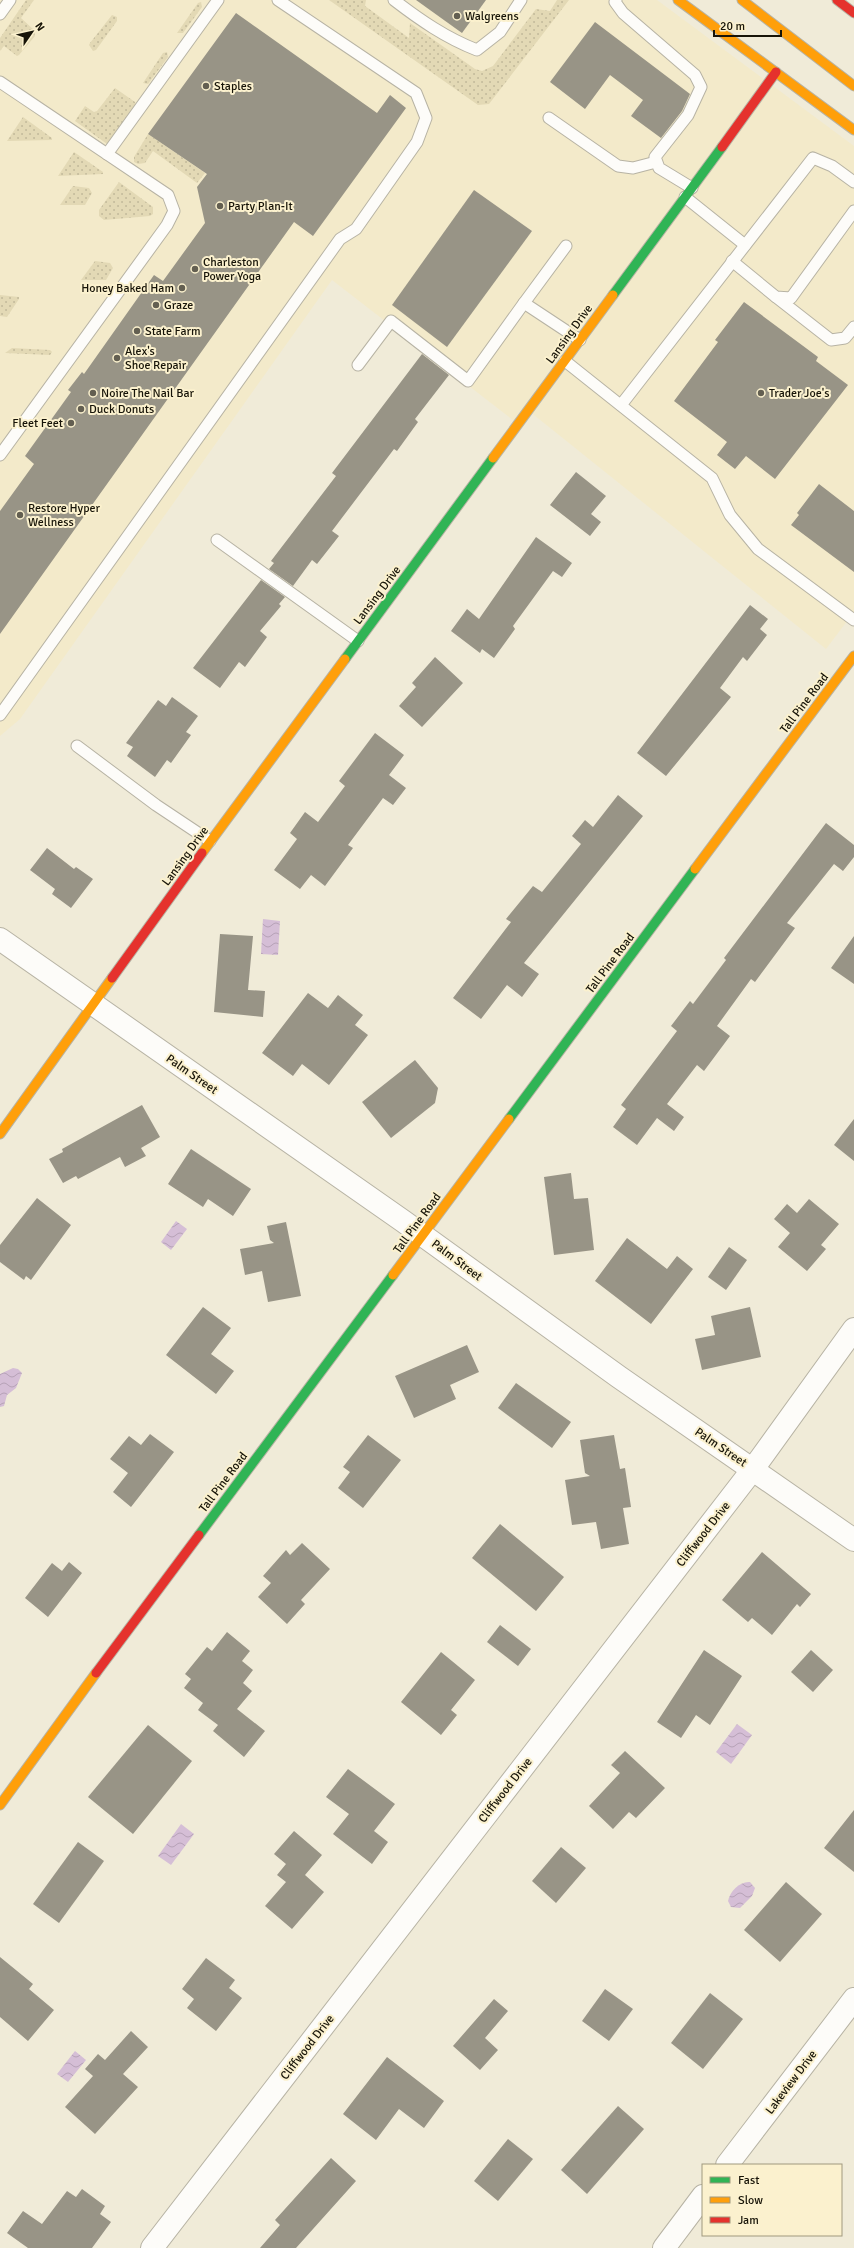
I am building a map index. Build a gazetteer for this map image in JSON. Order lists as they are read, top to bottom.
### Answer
{
  "streets": {
    "main road": ["Lansing Drive", "Tall Pine Road"],
    "street": ["Palm Street", "Cliffwood Drive", "Lakeview Drive"]
  },
  "crossings": [
    ["Lansing Drive", "Palm Street"],
    ["Tall Pine Road", "Palm Street"],
    ["Palm Street", "Cliffwood Drive"]
  ],
  "places": [
    "Walgreens",
    "Staples",
    "Party Plan-It",
    "Charleston Power Yoga",
    "Honey Baked Ham",
    "Graze",
    "State Farm",
    "Alex's Shoe Repair",
    "Noire The Nail Bar",
    "Trader Joe's",
    "Duck Donuts",
    "Fleet Feet",
    "Restore Hyper Wellness"
  ],
  "legend": ["Fast", "Slow", "Jam"],
  "scale_bar": "20 m",
  "north": "top right"
}
